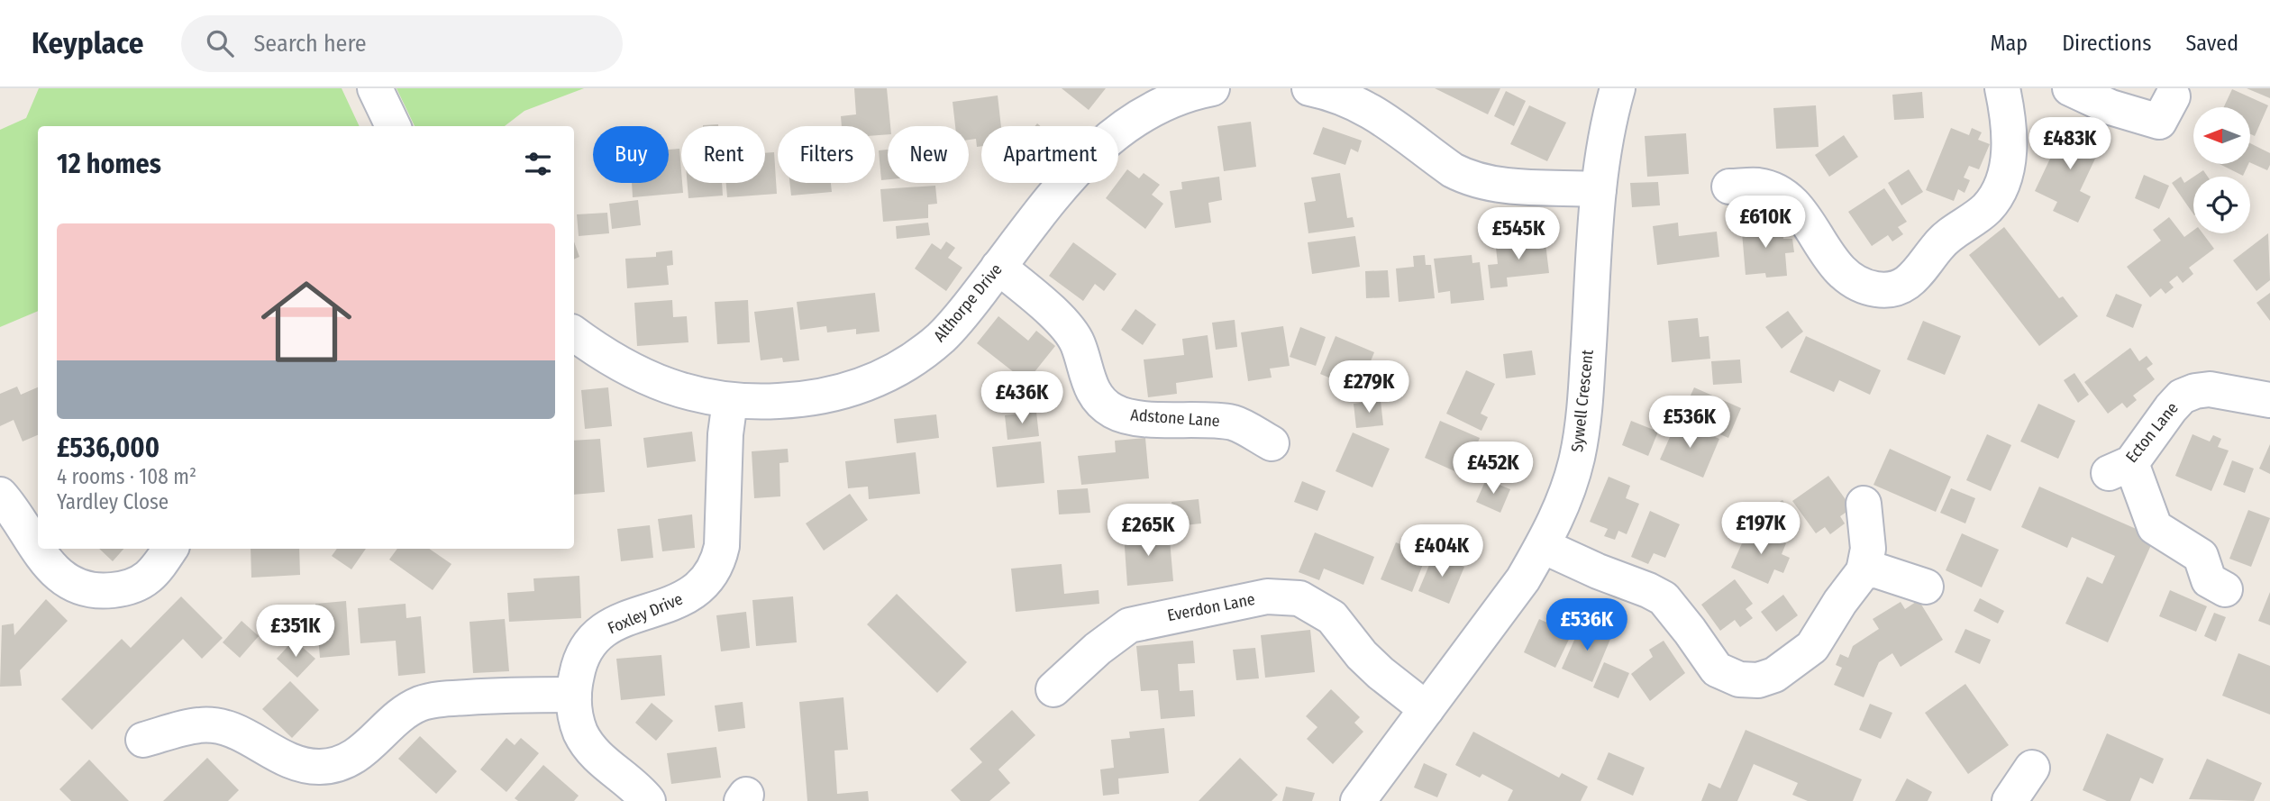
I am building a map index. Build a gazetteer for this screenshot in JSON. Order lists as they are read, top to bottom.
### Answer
{
  "streets": {
    "street": [
      "Althorpe Drive",
      "Sywell Crescent",
      "Adstone Lane",
      "Ecton Lane",
      "Everdon Lane",
      "Foxley Drive"
    ]
  },
  "crossings": [
    ["Althorpe Drive", "Adstone Lane"],
    ["Althorpe Drive", "Foxley Drive"],
    ["Sywell Crescent", "Everdon Lane"]
  ],
  "north": "left",
  "page": {
    "header": "Keyplace",
    "search": "Search here",
    "nav": ["Map", "Directions", "Saved"],
    "price": [
      "£483K",
      "£610K",
      "£545K",
      "£279K",
      "£436K",
      "£536K",
      "£452K",
      "£197K",
      "£265K",
      "£404K",
      "£536K",
      "£351K"
    ],
    "chip": [
      "Buy",
      "Rent",
      "Filters",
      "New",
      "Apartment"
    ],
    "heading": "12 homes",
    "list": [
      {
        "name": "£536,000",
        "note": "4 rooms · 108 m² · Yardley Close"
      }
    ]
  }
}
